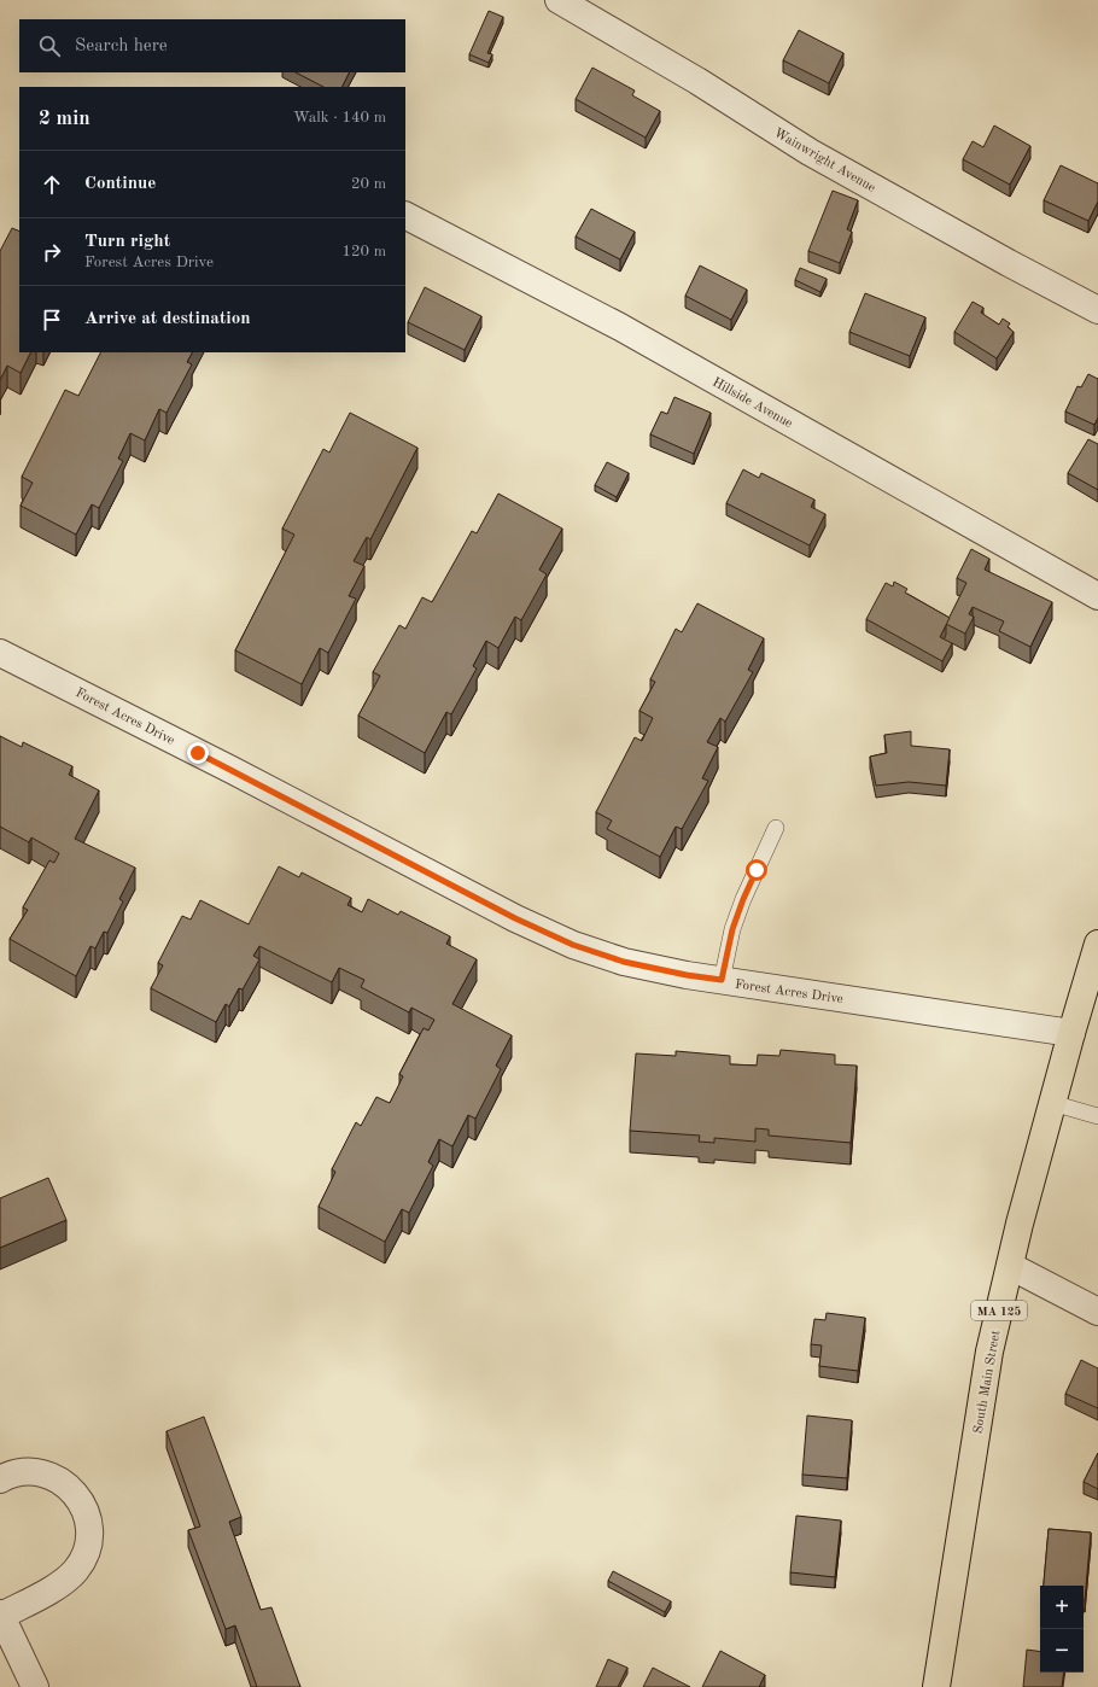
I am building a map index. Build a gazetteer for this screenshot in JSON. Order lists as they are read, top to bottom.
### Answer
{
  "streets": {
    "main road": ["MA 125", "South Main Street"],
    "street": ["Wainwright Avenue", "Hillside Avenue", "Forest Acres Drive"]
  },
  "crossings": [
    ["Forest Acres Drive", "South Main Street"]
  ],
  "page": {
    "search": "Search here",
    "heading": ["2 min", "Walk · 140 m"],
    "list": [
      ["Continue", "20 m"],
      ["Turn right", "Forest Acres Drive", "120 m"],
      "Arrive at destination"
    ],
    "map_buttons": ["+", "−"]
  }
}
